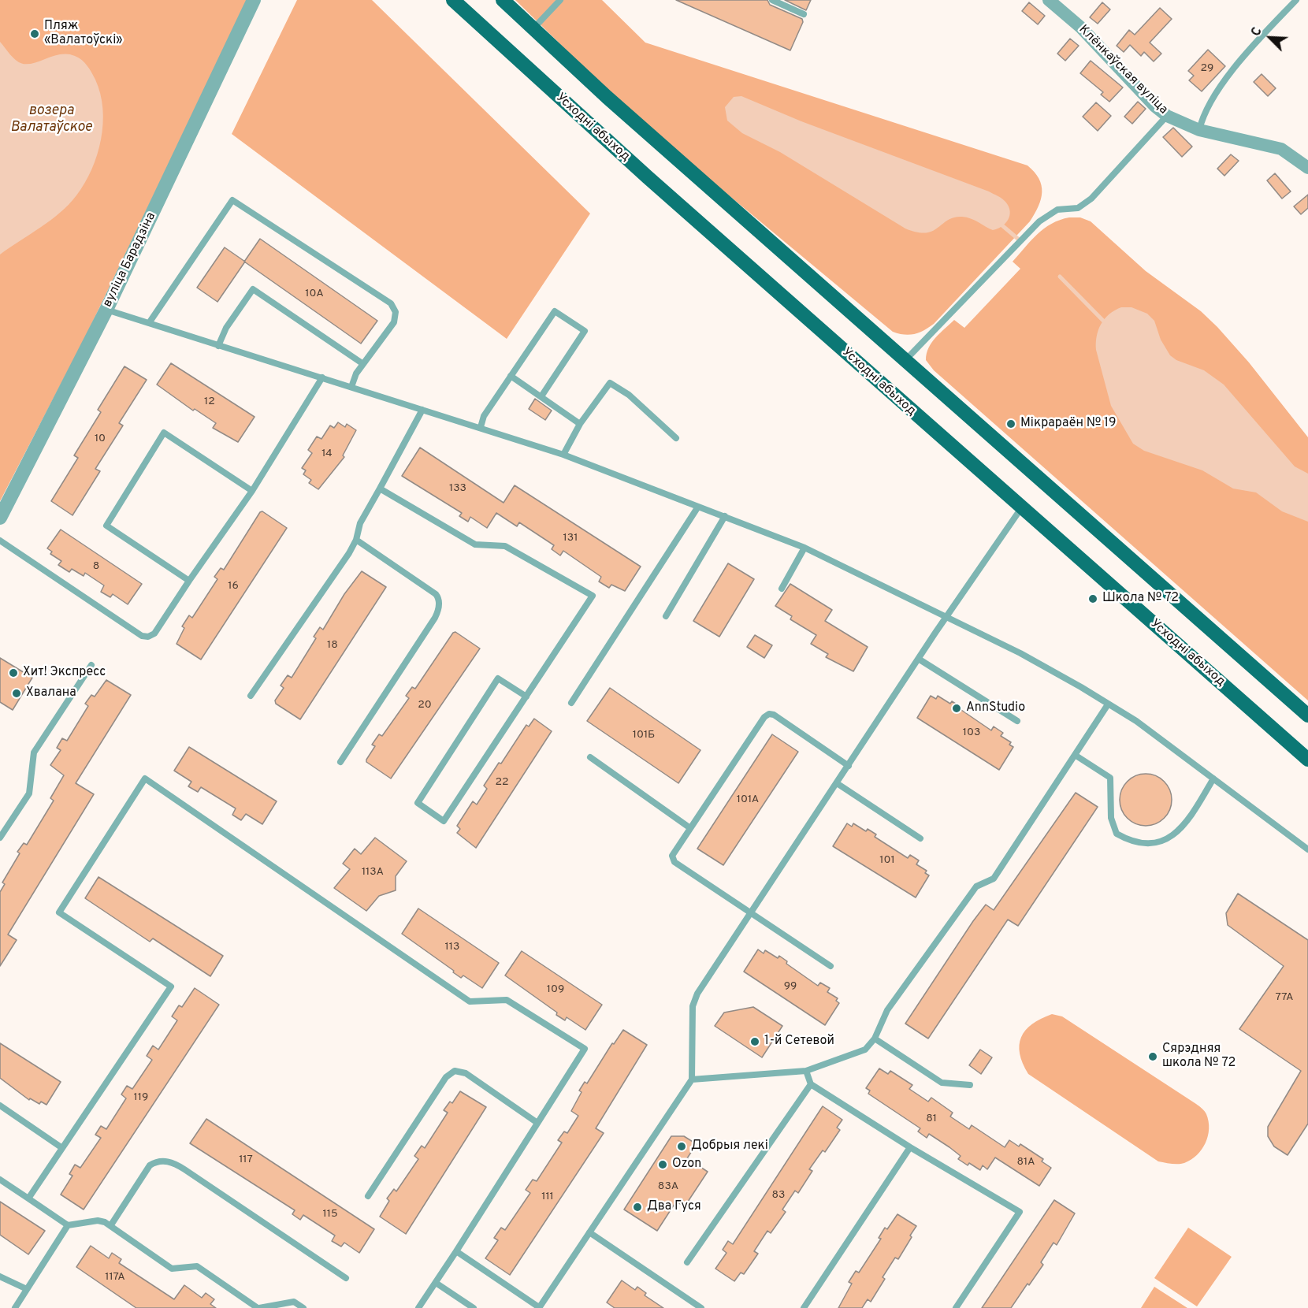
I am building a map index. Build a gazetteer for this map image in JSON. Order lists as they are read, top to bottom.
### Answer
{
  "streets": {
    "main road": ["Усходні абыход"],
    "street": ["Клёнкаўская вуліца", "вуліца Барадзіна"]
  },
  "water": ["возера Валатаўское"],
  "places": [
    "Пляж «Валатоўскі»",
    "Мікрараён № 19",
    "Школа № 72",
    "Хит! Экспресс",
    "Хвалана",
    "AnnStudio",
    "1-й Сетевой",
    "Сярэдняя школа № 72",
    "Добрыя лекі",
    "Ozon",
    "Два Гуся"
  ],
  "house_numbers": [
    "29",
    "10А",
    "12",
    "10",
    "14",
    "133",
    "131",
    "8",
    "16",
    "18",
    "20",
    "103",
    "101Б",
    "22",
    "101А",
    "101",
    "113А",
    "113",
    "99",
    "109",
    "77А",
    "119",
    "81",
    "117",
    "81А",
    "83А",
    "83",
    "111",
    "115",
    "117А"
  ],
  "north": "top left"
}
